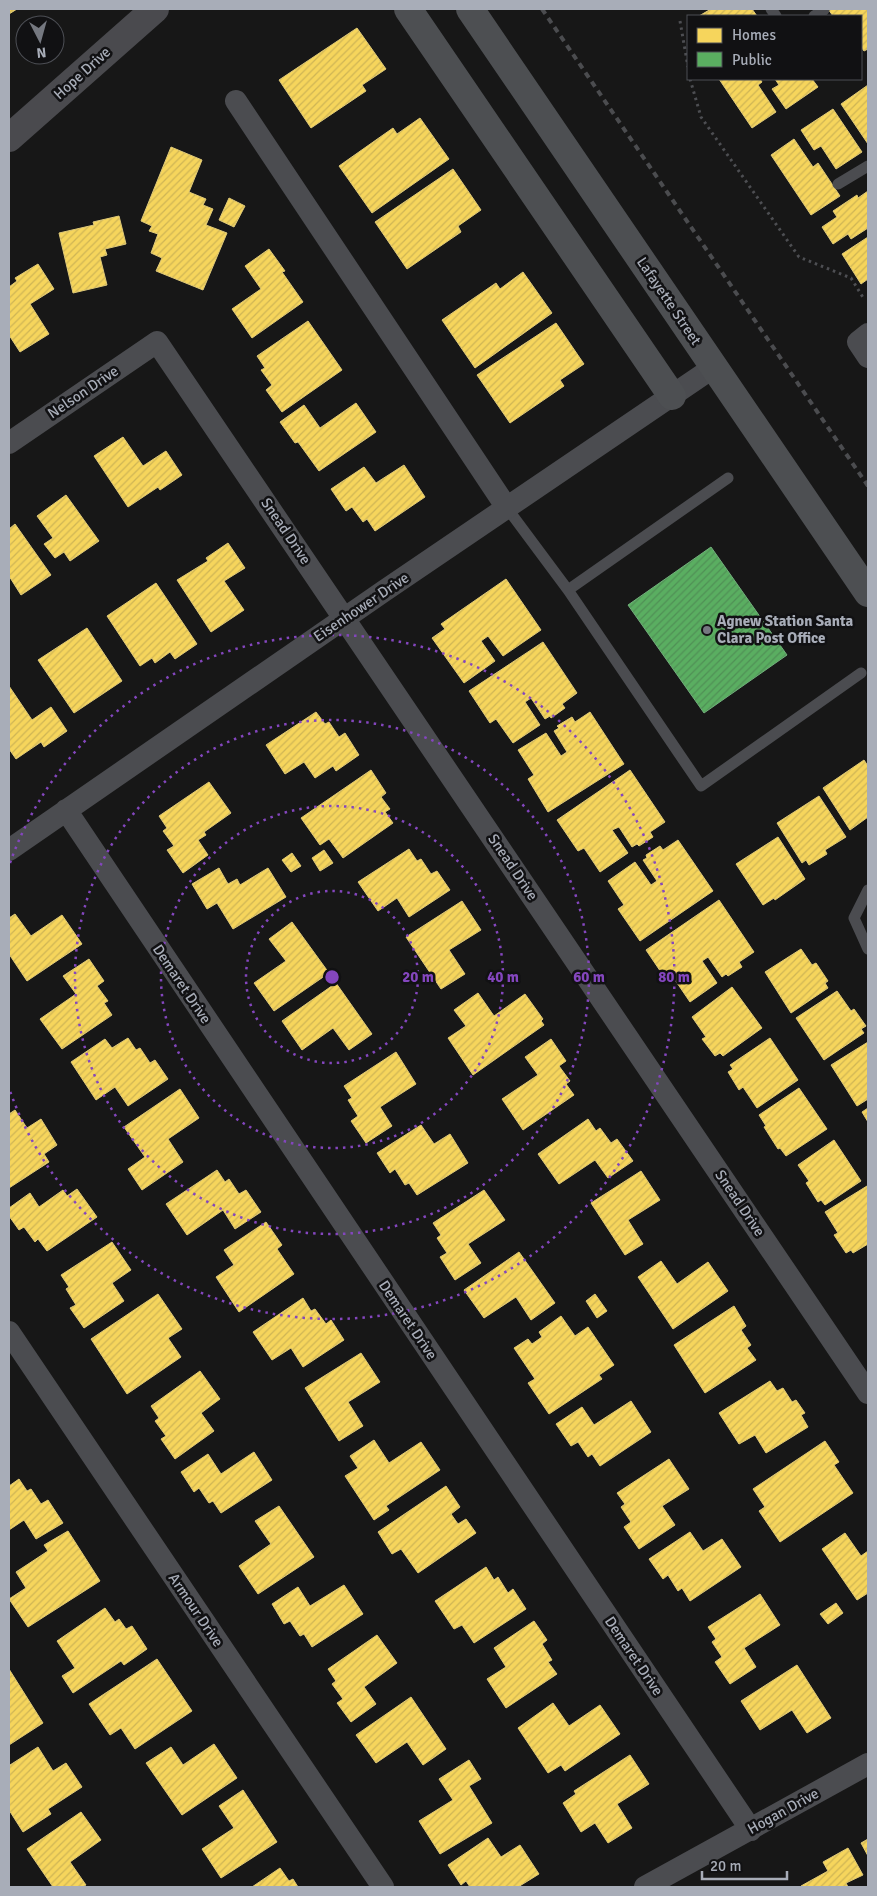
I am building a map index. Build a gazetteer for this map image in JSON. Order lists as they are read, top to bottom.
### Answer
{
  "streets": {
    "main road": ["Lafayette Street"],
    "street": [
      "Hope Drive",
      "Nelson Drive",
      "Snead Drive",
      "Eisenhower Drive",
      "Demaret Drive",
      "Armour Drive",
      "Hogan Drive"
    ]
  },
  "crossings": [
    ["Lafayette Street", "Eisenhower Drive"],
    ["Nelson Drive", "Snead Drive"],
    ["Snead Drive", "Eisenhower Drive"],
    ["Eisenhower Drive", "Demaret Drive"],
    ["Demaret Drive", "Hogan Drive"]
  ],
  "places": ["Agnew Station Santa Clara Post Office"],
  "legend": ["Homes", "Public"],
  "scale_bar": "20 m",
  "north": "bottom",
  "rings": [
    "20 m",
    "40 m",
    "60 m",
    "80 m"
  ]
}
